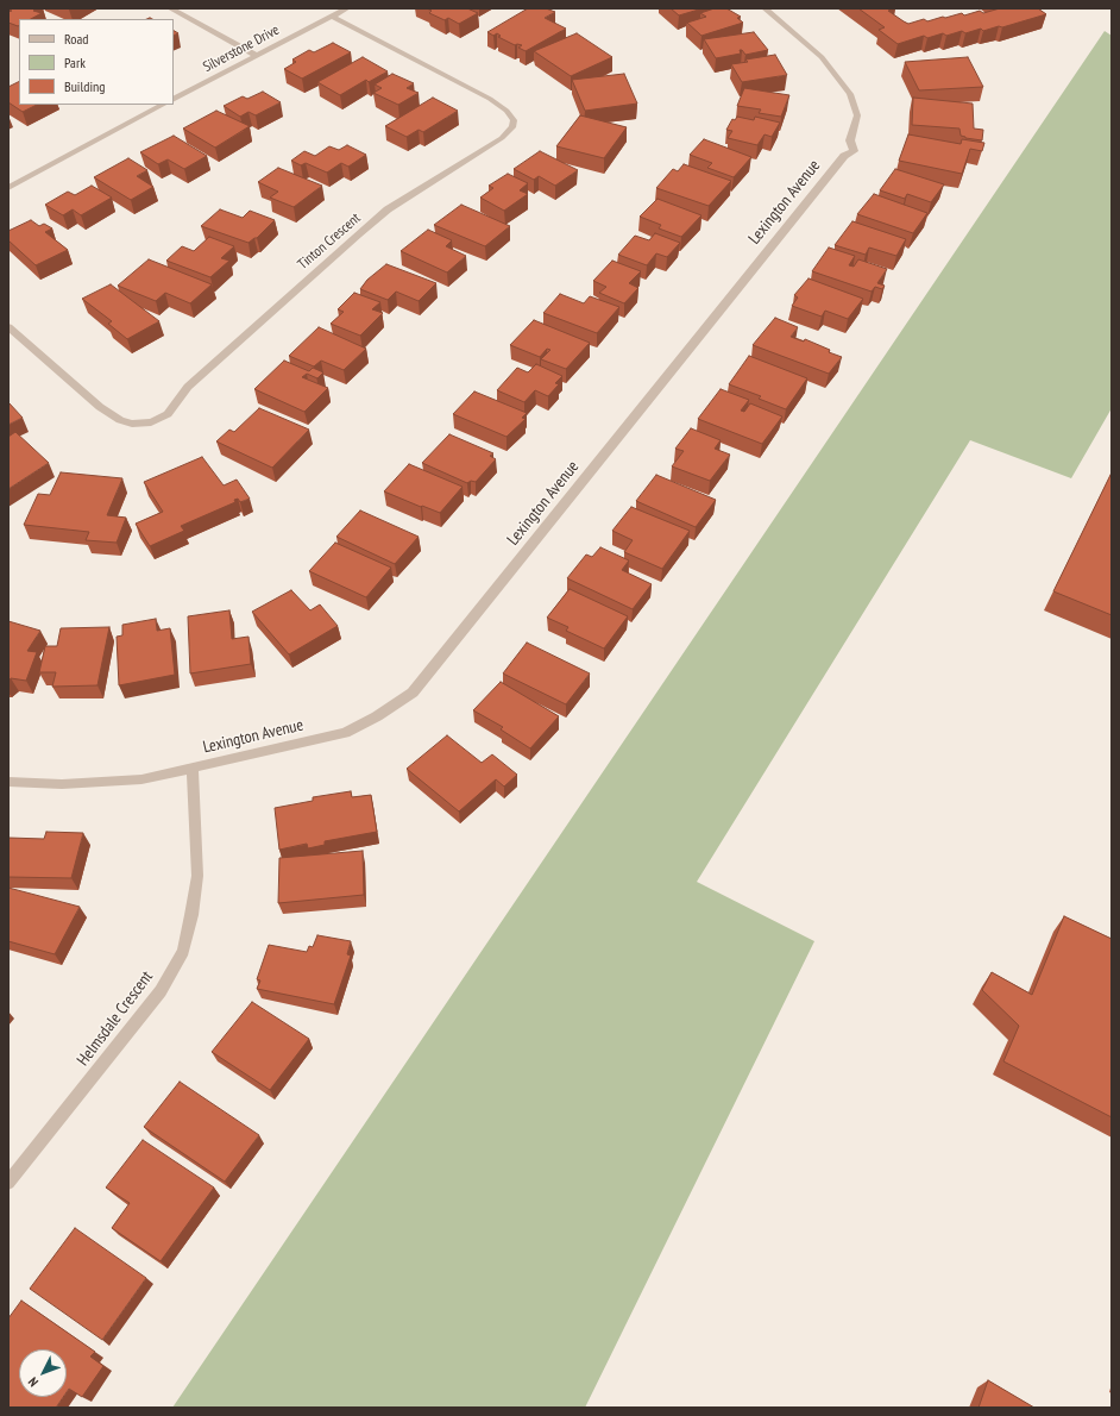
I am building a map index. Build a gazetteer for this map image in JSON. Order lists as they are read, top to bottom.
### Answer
{
  "streets": {
    "street": [
      "Silverstone Drive",
      "Lexington Avenue",
      "Tinton Crescent",
      "Helmsdale Crescent"
    ]
  },
  "crossings": [
    ["Silverstone Drive", "Tinton Crescent"],
    ["Lexington Avenue", "Helmsdale Crescent"]
  ],
  "legend": ["Road", "Park", "Building"],
  "north": "bottom left"
}
